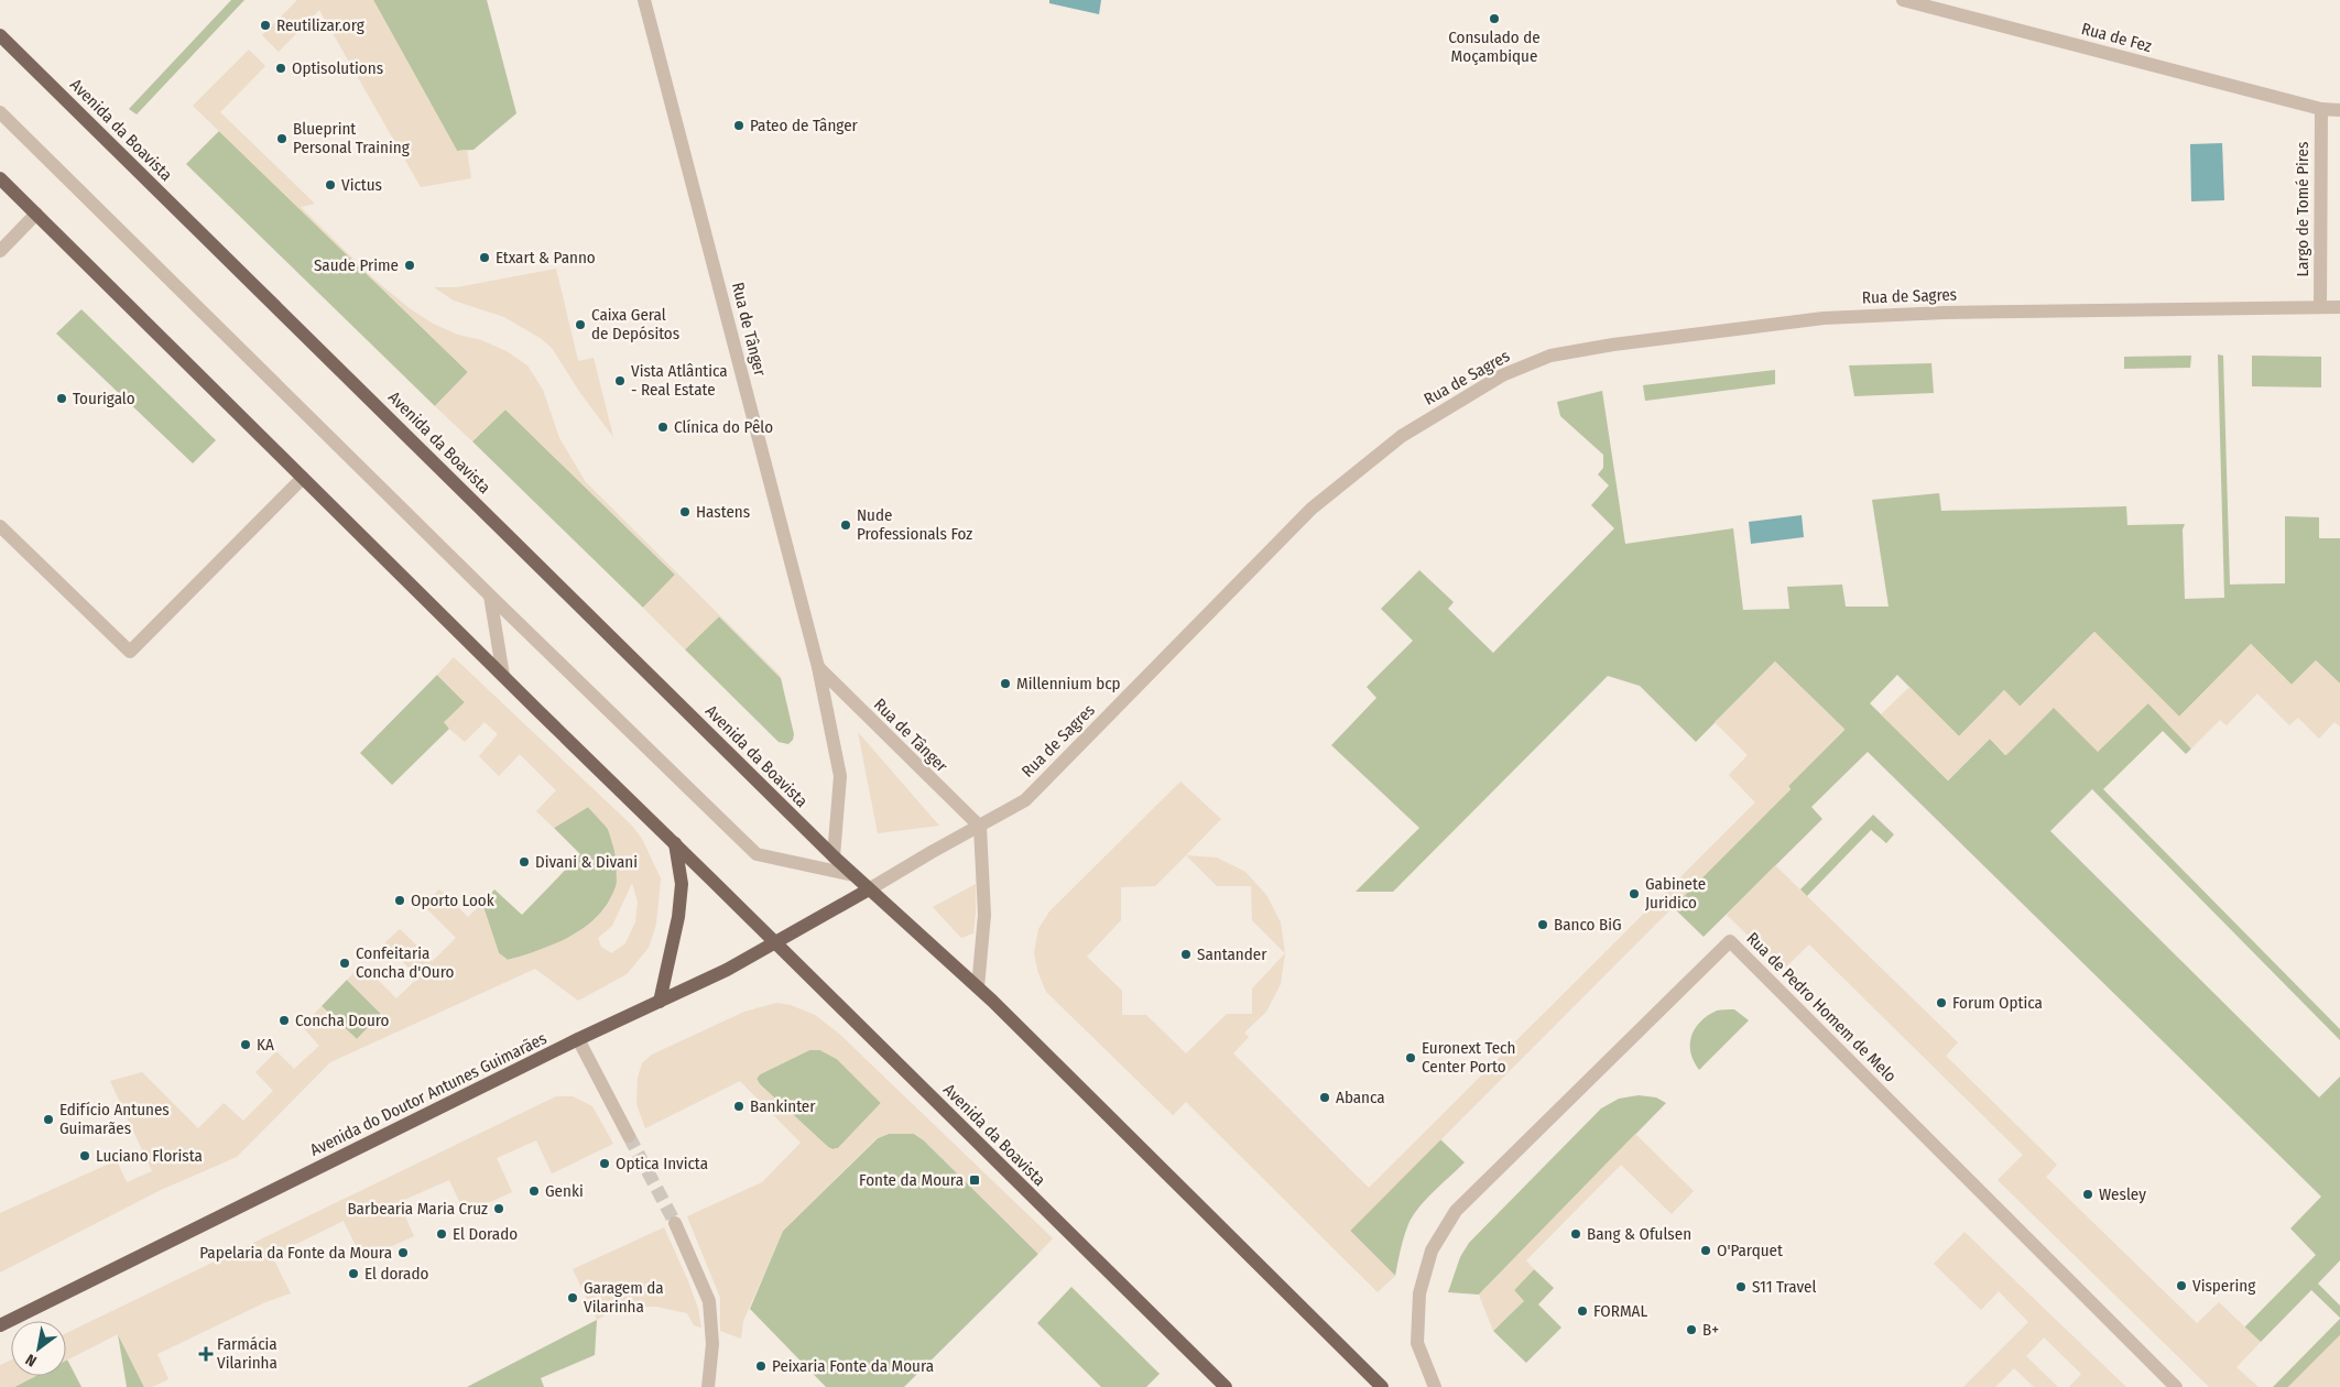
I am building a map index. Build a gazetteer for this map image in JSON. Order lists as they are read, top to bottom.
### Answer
{
  "streets": {
    "main road": ["Avenida da Boavista", "Avenida do Doutor Antunes Guimarães"],
    "street": [
      "Rua de Fez",
      "Largo de Tomé Pires",
      "Rua de Sagres",
      "Rua de Tânger",
      "Rua de Pedro Homem de Melo"
    ]
  },
  "crossings": [
    ["Rua de Fez", "Largo de Tomé Pires"],
    ["Avenida da Boavista", "Rua de Sagres"],
    ["Avenida da Boavista", "Rua de Tânger"],
    ["Avenida da Boavista", "Avenida do Doutor Antunes Guimarães"],
    ["Largo de Tomé Pires", "Rua de Sagres"],
    ["Rua de Sagres", "Rua de Tânger"],
    ["Rua de Sagres", "Avenida do Doutor Antunes Guimarães"]
  ],
  "places": {
    "other": [
      "Consulado de Moçambique",
      "Reutilizar.org",
      "Optisolutions",
      "Pateo de Tânger",
      "Blueprint Personal Training",
      "Victus",
      "Etxart & Panno",
      "Saude Prime",
      "Caixa Geral de Depósitos",
      "Vista Atlântica - Real Estate",
      "Tourigalo",
      "Clínica do Pêlo",
      "Hastens",
      "Nude Professionals Foz",
      "Millennium bcp",
      "Divani & Divani",
      "Gabinete Juridico",
      "Oporto Look",
      "Banco BiG",
      "Santander",
      "Confeitaria Concha d'Ouro",
      "Forum Optica",
      "Concha Douro",
      "KA",
      "Euronext Tech Center Porto",
      "Abanca",
      "Bankinter",
      "Edifício Antunes Guimarães",
      "Luciano Florista",
      "Optica Invicta",
      "Genki",
      "Wesley",
      "Barbearia Maria Cruz",
      "El Dorado",
      "Bang & Ofulsen",
      "O'Parquet",
      "Papelaria da Fonte da Moura",
      "El dorado",
      "Vispering",
      "S11 Travel",
      "Garagem da Vilarinha",
      "FORMAL",
      "B+",
      "Peixaria Fonte da Moura"
    ],
    "transit": ["Fonte da Moura"],
    "health": ["Farmácia Vilarinha"]
  },
  "north": "bottom left"
}
